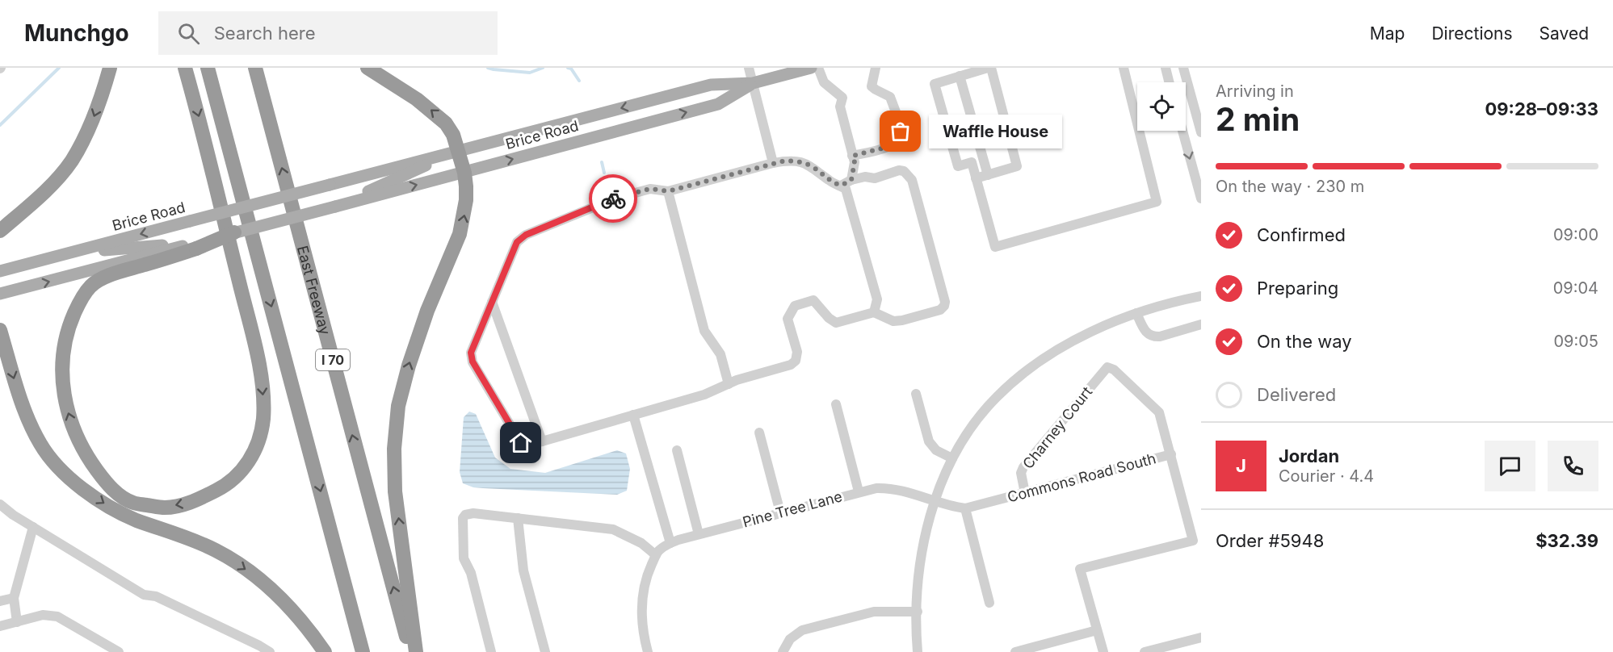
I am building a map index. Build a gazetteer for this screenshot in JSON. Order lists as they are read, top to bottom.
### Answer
{
  "streets": {
    "highway": ["East Freeway", "I 70"],
    "main road": ["Brice Road"],
    "street": ["Charney Court", "Commons Road South", "Pine Tree Lane"]
  },
  "crossings": [
    ["Charney Court", "Commons Road South"],
    ["Commons Road South", "Pine Tree Lane"]
  ],
  "places": ["Waffle House"],
  "page": {
    "header": "Munchgo",
    "search": "Search here",
    "nav": ["Map", "Directions", "Saved"],
    "heading": ["2 min", "Arriving in", "09:28–09:33"],
    "panel": [
      "Jordan",
      "Courier · 4.4",
      "Order #5948",
      "$32.39"
    ],
    "bubble": "Waffle House",
    "bar": "On the way · 230 m",
    "list": [
      ["Confirmed", "09:00"],
      ["Preparing", "09:04"],
      ["On the way", "09:05"],
      "Delivered"
    ],
    "round": "J"
  }
}
